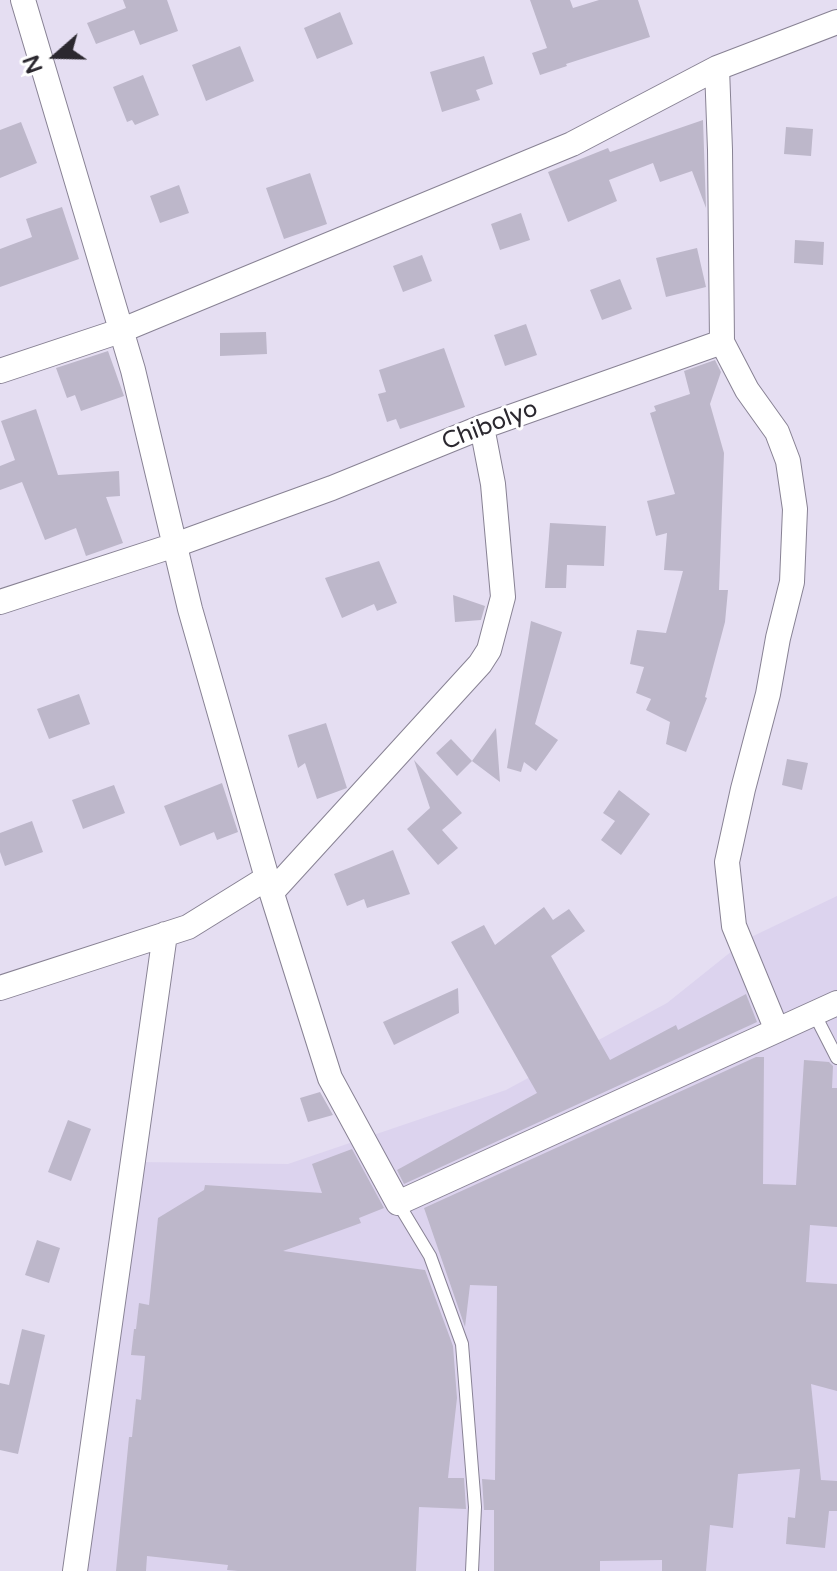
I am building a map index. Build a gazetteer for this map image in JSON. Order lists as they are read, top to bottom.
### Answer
{
  "streets": {
    "street": ["Chibolyo"]
  },
  "north": "left"
}
